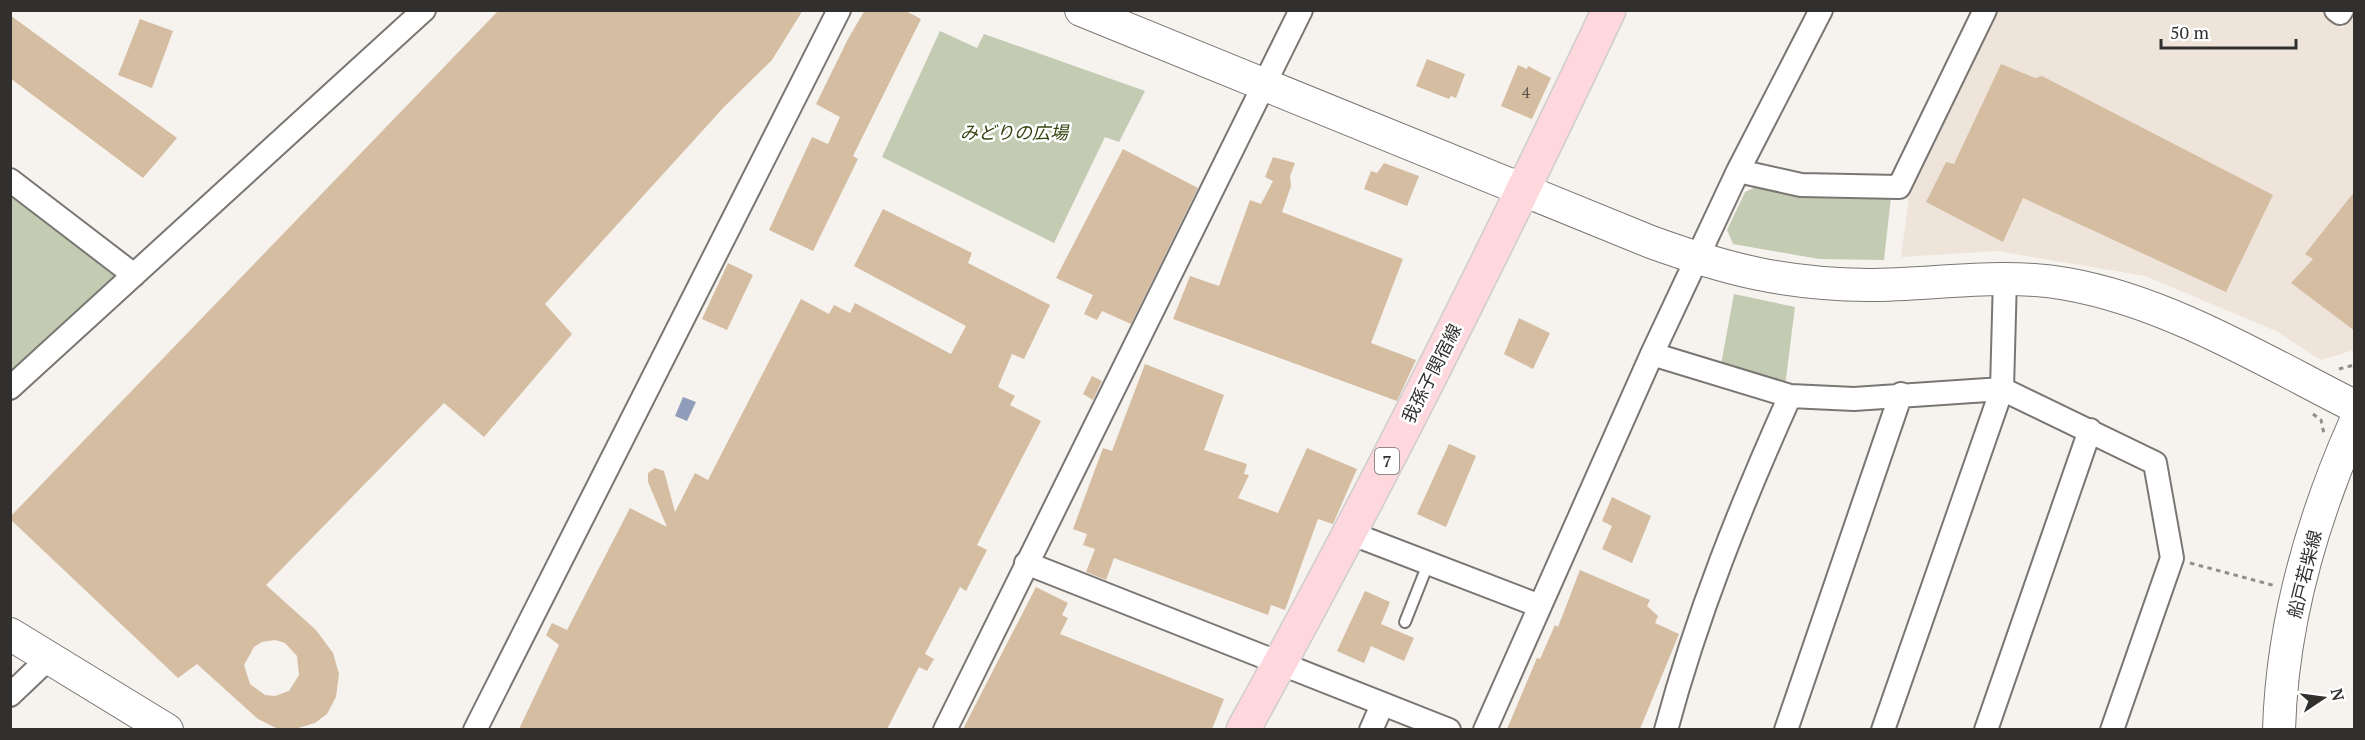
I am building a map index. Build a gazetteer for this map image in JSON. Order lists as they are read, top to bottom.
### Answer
{
  "streets": {
    "main road": ["我孫子関宿線", "7"],
    "street": ["船戸若柴線"]
  },
  "parks": ["みどりの広場"],
  "house_numbers": ["4"],
  "scale_bar": "50 m",
  "north": "right"
}
